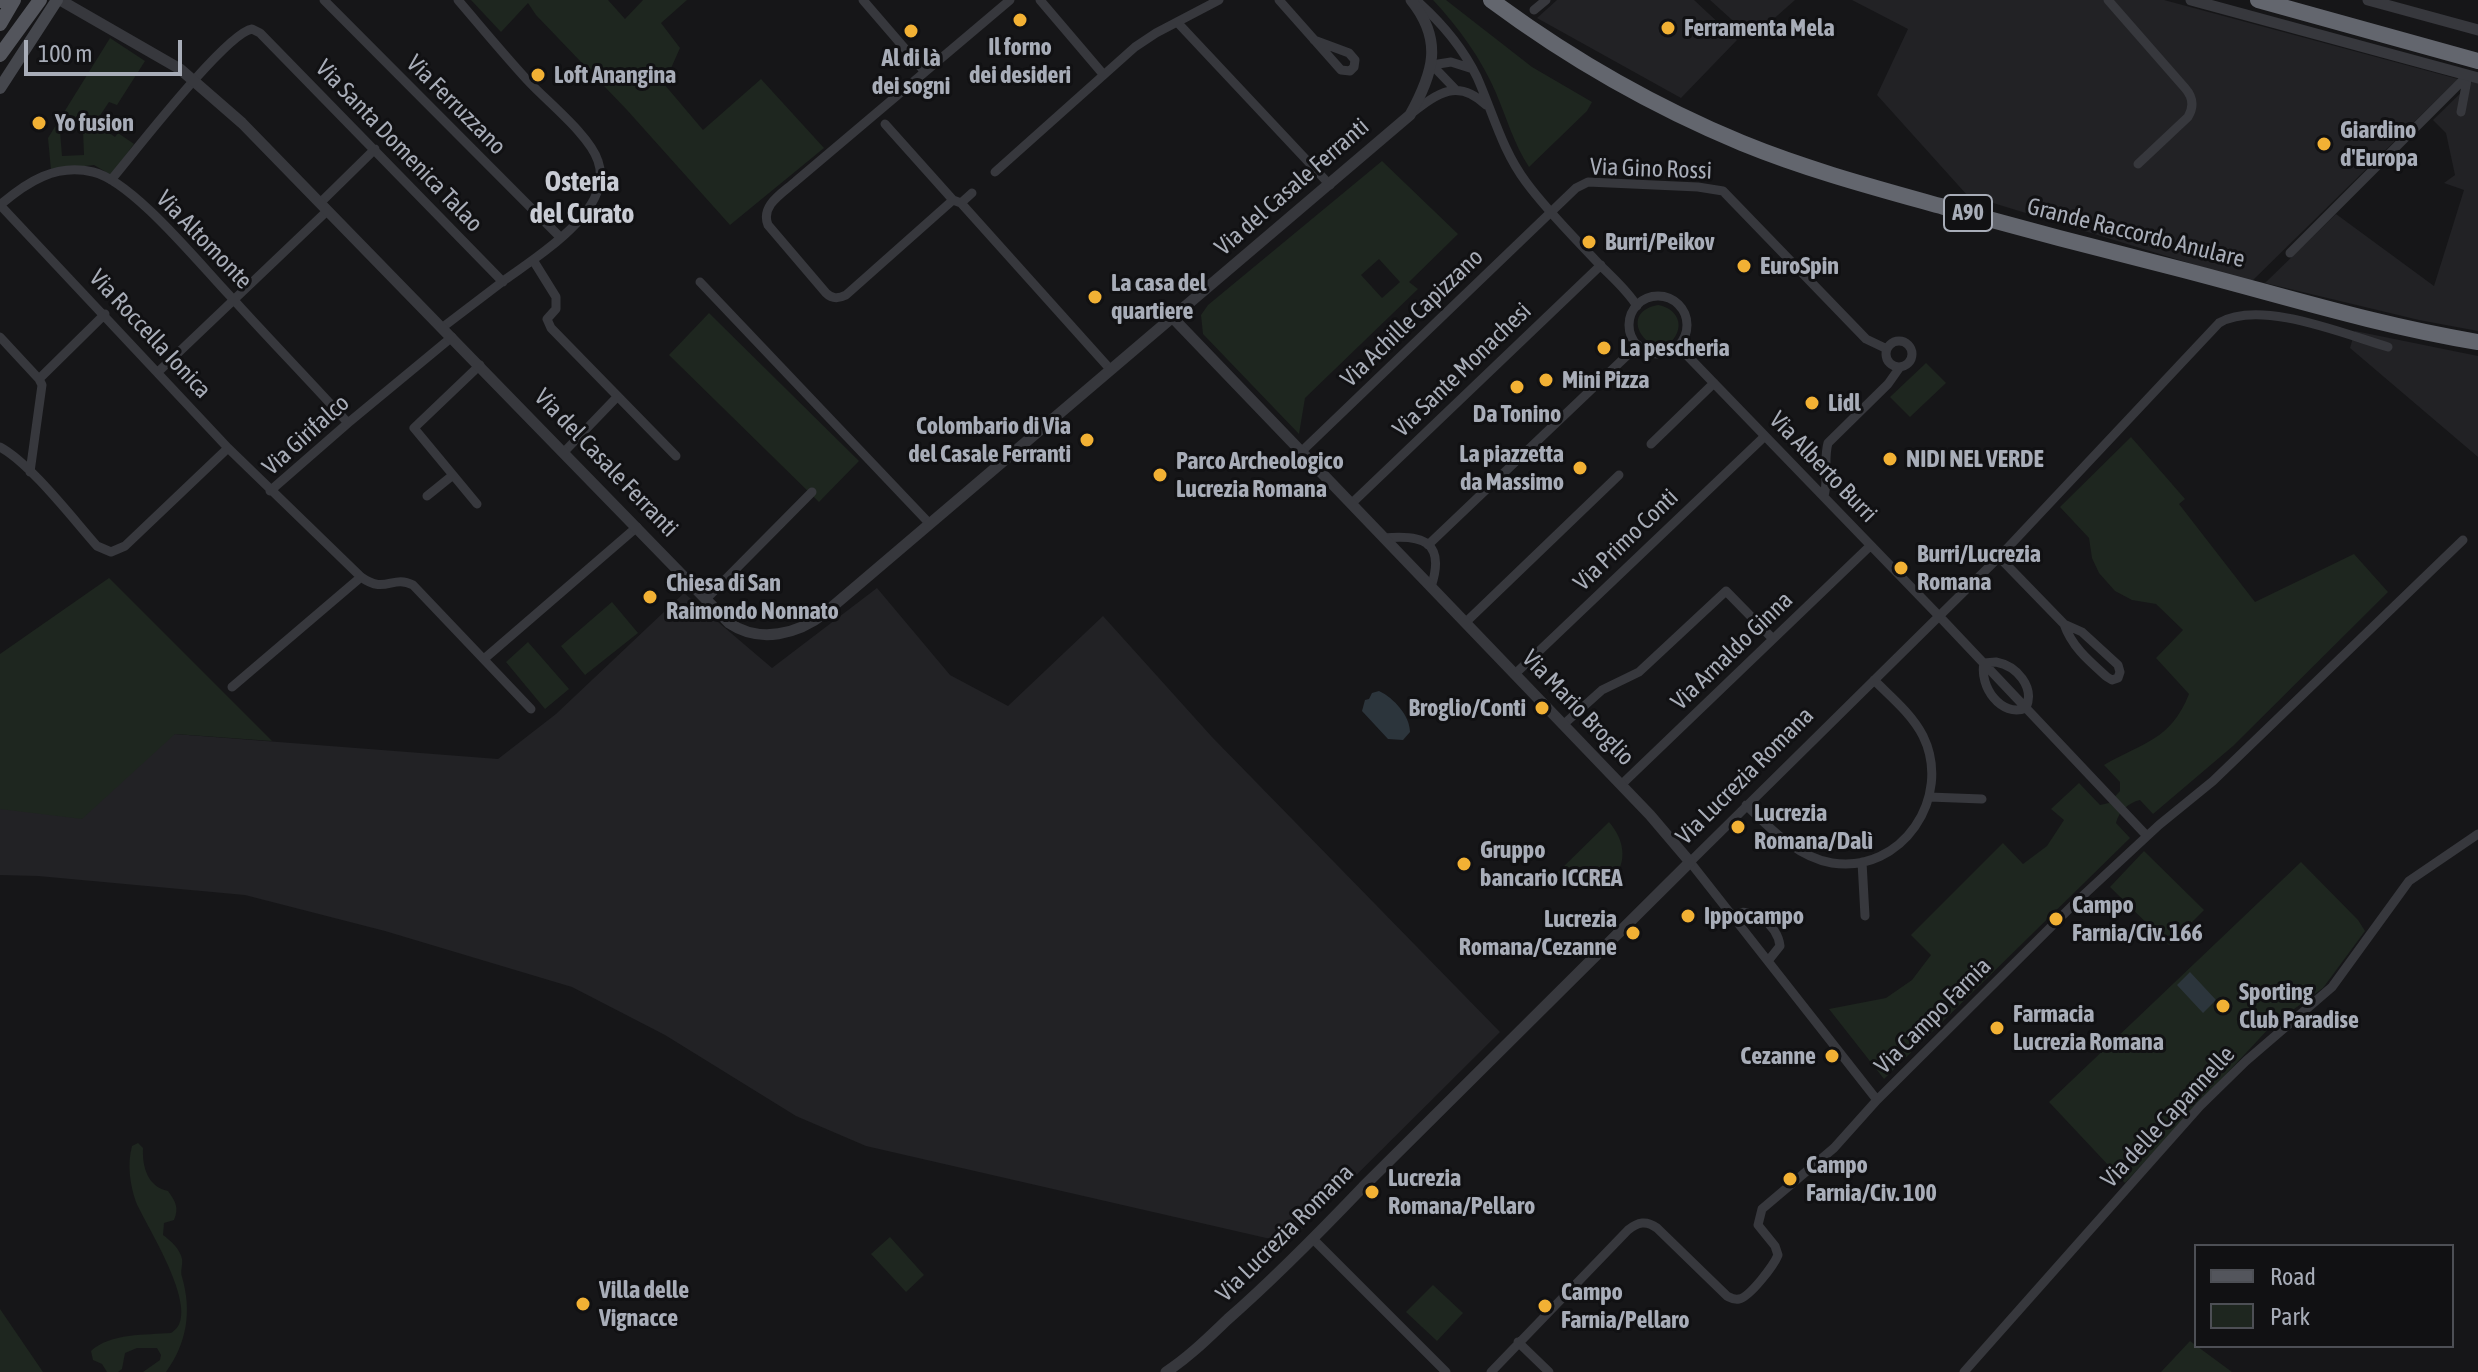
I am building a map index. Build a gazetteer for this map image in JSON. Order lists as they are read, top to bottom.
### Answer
{
  "streets": {
    "highway": ["A90", "Grande Raccordo Anulare"],
    "street": [
      "Via Ferruzzano",
      "Via Santa Domenica Talao",
      "Via Gino Rossi",
      "Via del Casale Ferranti",
      "Via Altomonte",
      "Via Achille Capizzano",
      "Via Roccella Ionica",
      "Via Sante Monachesi",
      "Via Girifalco",
      "Via Alberto Burri",
      "Via Primo Conti",
      "Via Arnaldo Ginna",
      "Via Mario Broglio",
      "Via Lucrezia Romana",
      "Via Campo Farnia",
      "Via delle Capannelle"
    ]
  },
  "crossings": [
    ["Via Santa Domenica Talao", "Via del Casale Ferranti"],
    ["Via Gino Rossi", "Via Achille Capizzano"],
    ["Via del Casale Ferranti", "Via Girifalco"],
    ["Via del Casale Ferranti", "Via Mario Broglio"],
    ["Via Altomonte", "Via Roccella Ionica"],
    ["Via Altomonte", "Via Girifalco"],
    ["Via Achille Capizzano", "Via Mario Broglio"],
    ["Via Roccella Ionica", "Via Girifalco"],
    ["Via Sante Monachesi", "Via Mario Broglio"],
    ["Via Alberto Burri", "Via Primo Conti"],
    ["Via Alberto Burri", "Via Arnaldo Ginna"],
    ["Via Alberto Burri", "Via Lucrezia Romana"],
    ["Via Alberto Burri", "Via Campo Farnia"],
    ["Via Primo Conti", "Via Mario Broglio"],
    ["Via Arnaldo Ginna", "Via Mario Broglio"],
    ["Via Mario Broglio", "Via Lucrezia Romana"]
  ],
  "districts": ["Osteria del Curato"],
  "places": [
    "Il forno dei desideri",
    "Ferramenta Mela",
    "Al di là dei sogni",
    "Loft Anangina",
    "Yo fusion",
    "Giardino d'Europa",
    "Burri/Peikov",
    "EuroSpin",
    "La casa del quartiere",
    "La pescheria",
    "Mini Pizza",
    "Da Tonino",
    "Lidl",
    "Colombario di Via del Casale Ferranti",
    "NIDI NEL VERDE",
    "La piazzetta da Massimo",
    "Parco Archeologico Lucrezia Romana",
    "Burri/Lucrezia Romana",
    "Chiesa di San Raimondo Nonnato",
    "Broglio/Conti",
    "Lucrezia Romana/Dalì",
    "Gruppo bancario ICCREA",
    "Ippocampo",
    "Campo Farnia/Civ. 166",
    "Lucrezia Romana/Cezanne",
    "Sporting Club Paradise",
    "Farmacia Lucrezia Romana",
    "Cezanne",
    "Campo Farnia/Civ. 100",
    "Lucrezia Romana/Pellaro",
    "Villa delle Vignacce",
    "Campo Farnia/Pellaro"
  ],
  "legend": ["Road", "Park"],
  "scale_bar": "100 m"
}
